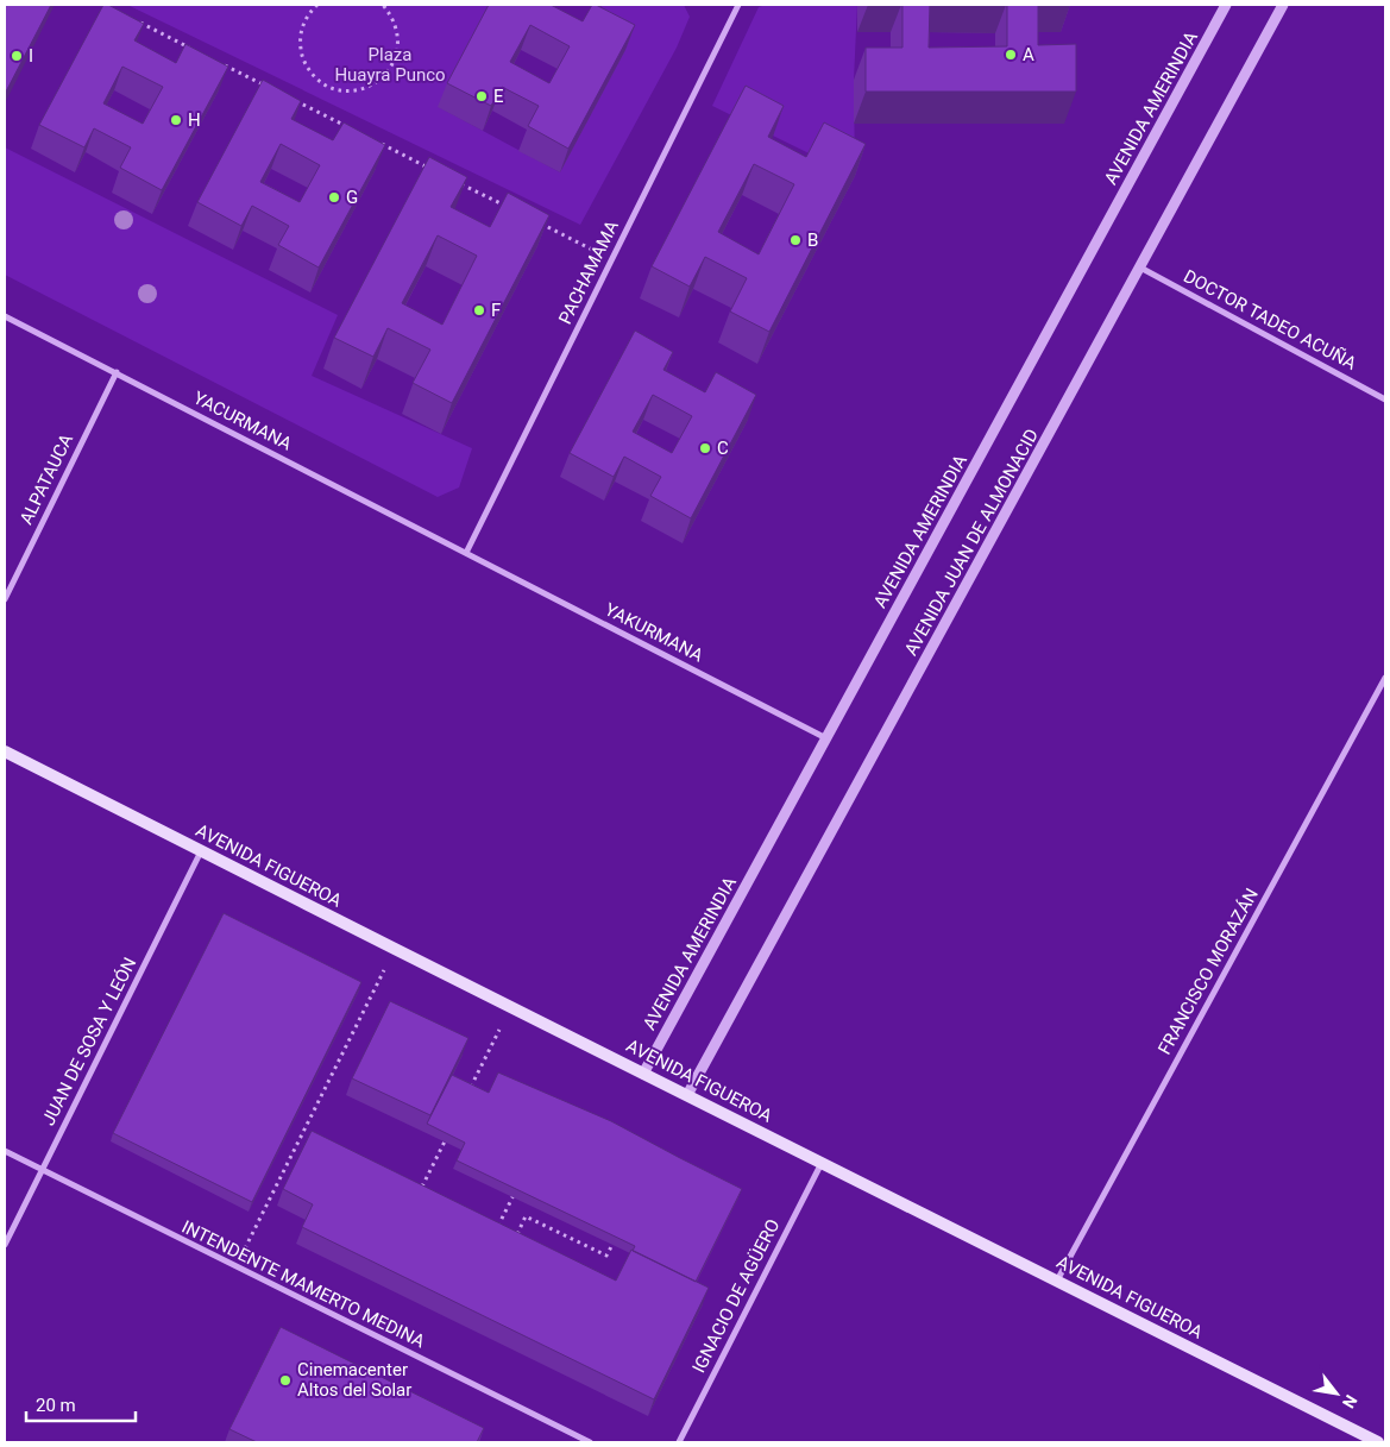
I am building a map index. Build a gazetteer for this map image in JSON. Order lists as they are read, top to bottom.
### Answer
{
  "streets": {
    "main road": ["AVENIDA FIGUEROA"],
    "street": [
      "AVENIDA AMERINDIA",
      "PACHAMAMA",
      "DOCTOR TADEO ACUÑA",
      "YACURMANA",
      "ALPATAUCA",
      "AVENIDA JUAN DE ALMONACID",
      "YAKURMANA",
      "FRANCISCO MORAZÁN",
      "JUAN DE SOSA Y LEÓN",
      "INTENDENTE MAMERTO MEDINA",
      "IGNACIO DE AGÜERO"
    ]
  },
  "crossings": [
    ["AVENIDA AMERINDIA", "YAKURMANA"],
    ["AVENIDA AMERINDIA", "AVENIDA FIGUEROA"],
    ["PACHAMAMA", "YACURMANA"],
    ["PACHAMAMA", "YAKURMANA"],
    ["DOCTOR TADEO ACUÑA", "AVENIDA JUAN DE ALMONACID"],
    ["YACURMANA", "ALPATAUCA"],
    ["YACURMANA", "YAKURMANA"],
    ["AVENIDA JUAN DE ALMONACID", "AVENIDA FIGUEROA"],
    ["AVENIDA FIGUEROA", "FRANCISCO MORAZÁN"],
    ["AVENIDA FIGUEROA", "JUAN DE SOSA Y LEÓN"],
    ["AVENIDA FIGUEROA", "IGNACIO DE AGÜERO"],
    ["JUAN DE SOSA Y LEÓN", "INTENDENTE MAMERTO MEDINA"]
  ],
  "parks": ["Plaza Huayra Punco"],
  "places": [
    "A",
    "I",
    "E",
    "H",
    "G",
    "B",
    "F",
    "C",
    "Cinemacenter Altos del Solar"
  ],
  "scale_bar": "20 m",
  "north": "bottom right"
}
